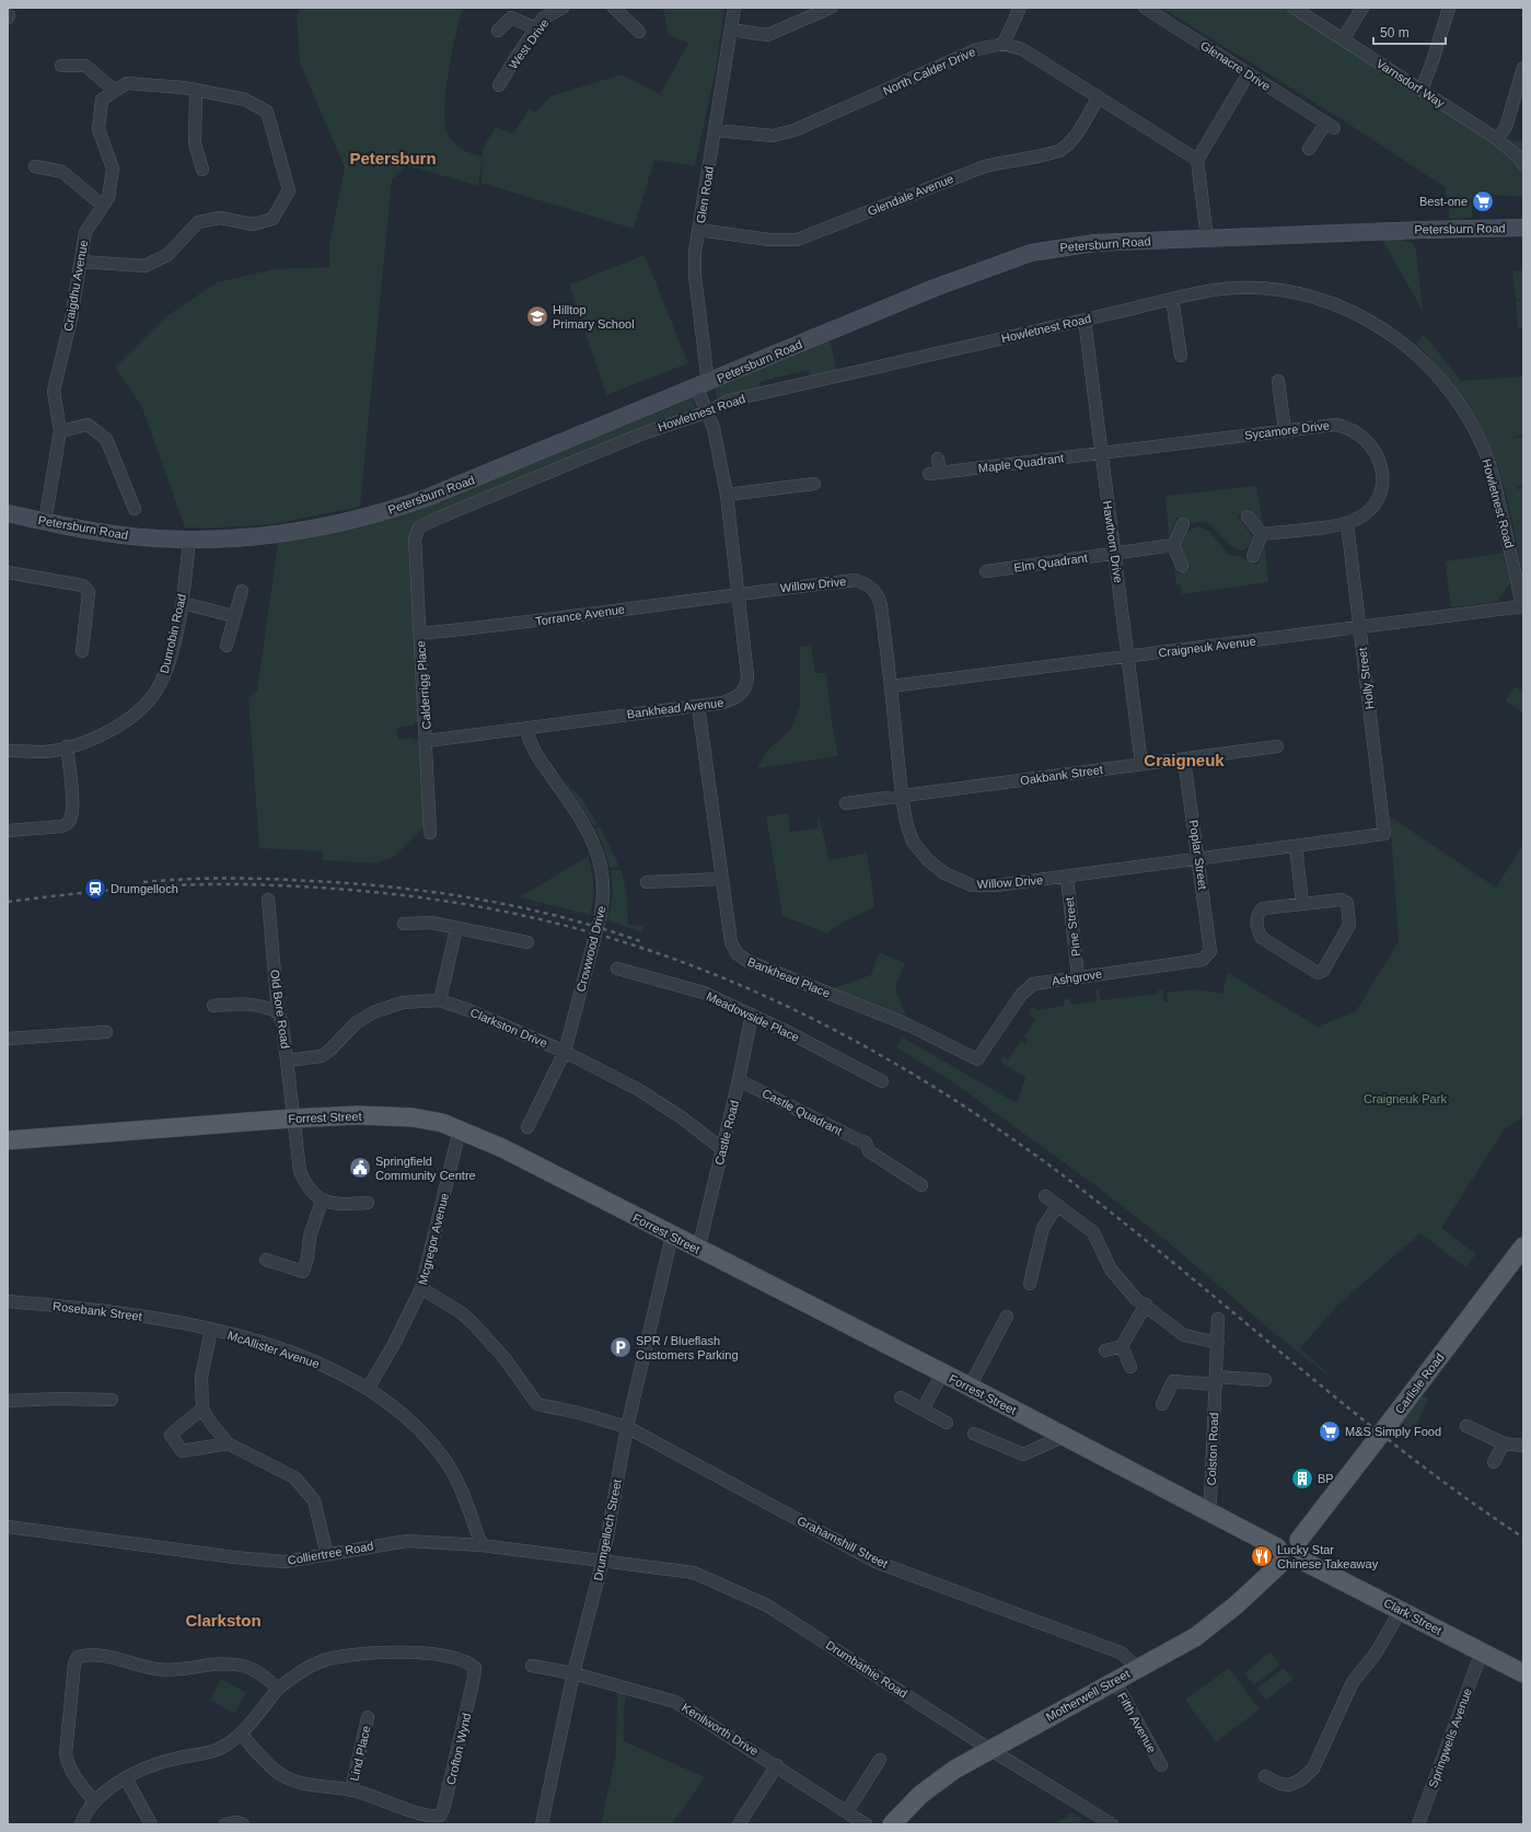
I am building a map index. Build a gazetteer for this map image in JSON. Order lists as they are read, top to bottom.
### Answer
{
  "streets": {
    "main road": [
      "Petersburn Road",
      "Forrest Street",
      "Carlisle Road",
      "Clark Street",
      "Motherwell Street"
    ],
    "street": [
      "West Drive",
      "Glenacre Drive",
      "North Calder Drive",
      "Varnsdorf Way",
      "Glen Road",
      "Glendale Avenue",
      "Craigdhu Avenue",
      "Howletnest Road",
      "Sycamore Drive",
      "Maple Quadrant",
      "Hawthorn Drive",
      "Elm Quadrant",
      "Willow Drive",
      "Torrance Avenue",
      "Dunrobin Road",
      "Craigneuk Avenue",
      "Holly Street",
      "Calderrigg Place",
      "Bankhead Avenue",
      "Oakbank Street",
      "Poplar Street",
      "Pine Street",
      "Crowwood Drive",
      "Bankhead Place",
      "Ashgrove",
      "Old Bore Road",
      "Meadowside Place",
      "Clarkston Drive",
      "Castle Quadrant",
      "Castle Road",
      "Mcgregor Avenue",
      "Rosebank Street",
      "McAllister Avenue",
      "Colston Road",
      "Drumgelloch Street",
      "Grahamshill Street",
      "Colliertree Road",
      "Drumbathie Road",
      "Fifth Avenue",
      "Kenilworth Drive",
      "Springwells Avenue",
      "Crofton Wynd",
      "Lind Place"
    ]
  },
  "crossings": [
    ["North Calder Drive", "Glen Road"],
    ["Glen Road", "Glendale Avenue"],
    ["Glen Road", "Petersburn Road"],
    ["Glen Road", "Bankhead Avenue"],
    ["Petersburn Road", "Craigdhu Avenue"],
    ["Petersburn Road", "Dunrobin Road"],
    ["Petersburn Road", "Bankhead Avenue"],
    ["Howletnest Road", "Hawthorn Drive"],
    ["Howletnest Road", "Craigneuk Avenue"],
    ["Howletnest Road", "Calderrigg Place"],
    ["Howletnest Road", "Bankhead Avenue"],
    ["Sycamore Drive", "Maple Quadrant"],
    ["Sycamore Drive", "Hawthorn Drive"],
    ["Sycamore Drive", "Holly Street"],
    ["Maple Quadrant", "Hawthorn Drive"],
    ["Hawthorn Drive", "Elm Quadrant"],
    ["Hawthorn Drive", "Craigneuk Avenue"],
    ["Hawthorn Drive", "Oakbank Street"],
    ["Willow Drive", "Torrance Avenue"],
    ["Willow Drive", "Craigneuk Avenue"],
    ["Willow Drive", "Holly Street"],
    ["Willow Drive", "Bankhead Avenue"],
    ["Willow Drive", "Oakbank Street"],
    ["Willow Drive", "Poplar Street"],
    ["Willow Drive", "Pine Street"],
    ["Torrance Avenue", "Calderrigg Place"],
    ["Torrance Avenue", "Bankhead Avenue"],
    ["Craigneuk Avenue", "Holly Street"],
    ["Calderrigg Place", "Bankhead Avenue"],
    ["Bankhead Avenue", "Crowwood Drive"],
    ["Bankhead Avenue", "Bankhead Place"],
    ["Oakbank Street", "Poplar Street"],
    ["Poplar Street", "Ashgrove"],
    ["Pine Street", "Ashgrove"],
    ["Crowwood Drive", "Clarkston Drive"],
    ["Bankhead Place", "Ashgrove"],
    ["Old Bore Road", "Clarkston Drive"],
    ["Old Bore Road", "Forrest Street"],
    ["Meadowside Place", "Castle Road"],
    ["Clarkston Drive", "Castle Road"],
    ["Castle Quadrant", "Castle Road"],
    ["Forrest Street", "Castle Road"],
    ["Forrest Street", "Mcgregor Avenue"],
    ["Forrest Street", "Carlisle Road"],
    ["Forrest Street", "Colston Road"],
    ["Forrest Street", "Drumgelloch Street"],
    ["Forrest Street", "Clark Street"],
    ["Forrest Street", "Motherwell Street"],
    ["Mcgregor Avenue", "McAllister Avenue"],
    ["Mcgregor Avenue", "Grahamshill Street"],
    ["Rosebank Street", "McAllister Avenue"],
    ["McAllister Avenue", "Colliertree Road"],
    ["Carlisle Road", "Clark Street"],
    ["Carlisle Road", "Motherwell Street"],
    ["Drumgelloch Street", "Grahamshill Street"],
    ["Drumgelloch Street", "Colliertree Road"],
    ["Drumgelloch Street", "Drumbathie Road"],
    ["Drumgelloch Street", "Kenilworth Drive"],
    ["Grahamshill Street", "Motherwell Street"],
    ["Colliertree Road", "Drumbathie Road"],
    ["Clark Street", "Motherwell Street"],
    ["Clark Street", "Springwells Avenue"],
    ["Drumbathie Road", "Motherwell Street"],
    ["Motherwell Street", "Fifth Avenue"],
    ["Crofton Wynd", "Lind Place"]
  ],
  "districts": ["Petersburn", "Craigneuk", "Clarkston"],
  "parks": ["Craigneuk Park"],
  "places": {
    "supermarket": ["Best-one", "M&S Simply Food"],
    "school or university": ["Hilltop Primary School"],
    "station": ["Drumgelloch"],
    "public building": ["Springfield Community Centre"],
    "parking": ["SPR / Blueflash Customers Parking"],
    "building": ["BP"],
    "restaurant": ["Lucky Star Chinese Takeaway"]
  },
  "scale_bar": "50 m"
}
